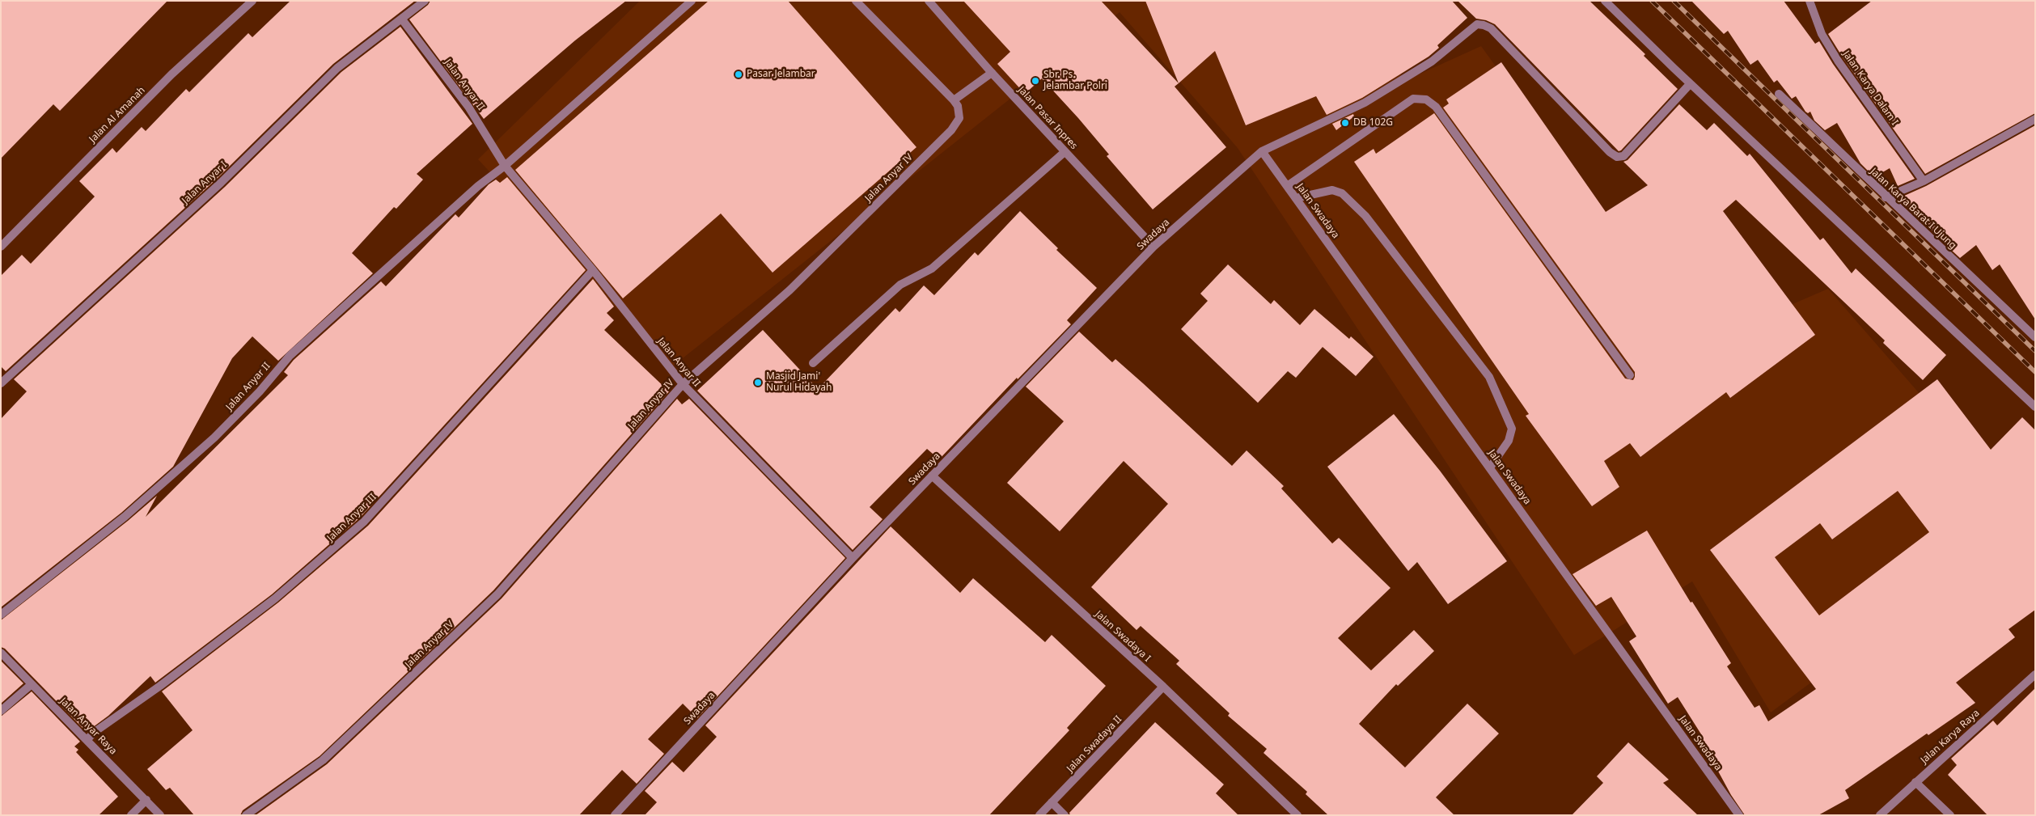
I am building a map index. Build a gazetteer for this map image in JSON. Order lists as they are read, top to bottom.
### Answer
{
  "streets": {
    "street": [
      "Jalan Anyar II",
      "Jalan Karya Dalam I",
      "Jalan Al Amanah",
      "Jalan Pasar Inpres",
      "Jalan Anyar IV",
      "Jalan Anyar I",
      "Jalan Karya Barat I Ujung",
      "Jalan Swadaya",
      "Swadaya",
      "Jalan Anyar III",
      "Jalan Swadaya I",
      "Jalan Anyar Raya",
      "Jalan Karya Raya",
      "Jalan Swadaya II"
    ]
  },
  "crossings": [
    ["Jalan Anyar II", "Jalan Anyar IV"],
    ["Jalan Anyar II", "Jalan Anyar I"],
    ["Jalan Anyar II", "Swadaya"],
    ["Jalan Anyar II", "Jalan Anyar III"],
    ["Jalan Pasar Inpres", "Swadaya"],
    ["Jalan Swadaya", "Swadaya"],
    ["Swadaya", "Jalan Swadaya I"],
    ["Jalan Anyar III", "Jalan Anyar Raya"],
    ["Jalan Swadaya I", "Jalan Swadaya II"]
  ],
  "places": [
    "Pasar Jelambar",
    "Sbr. Ps. Jelambar Polri",
    "DB 102G",
    "Masjid Jami' Nurul Hidayah"
  ]
}
